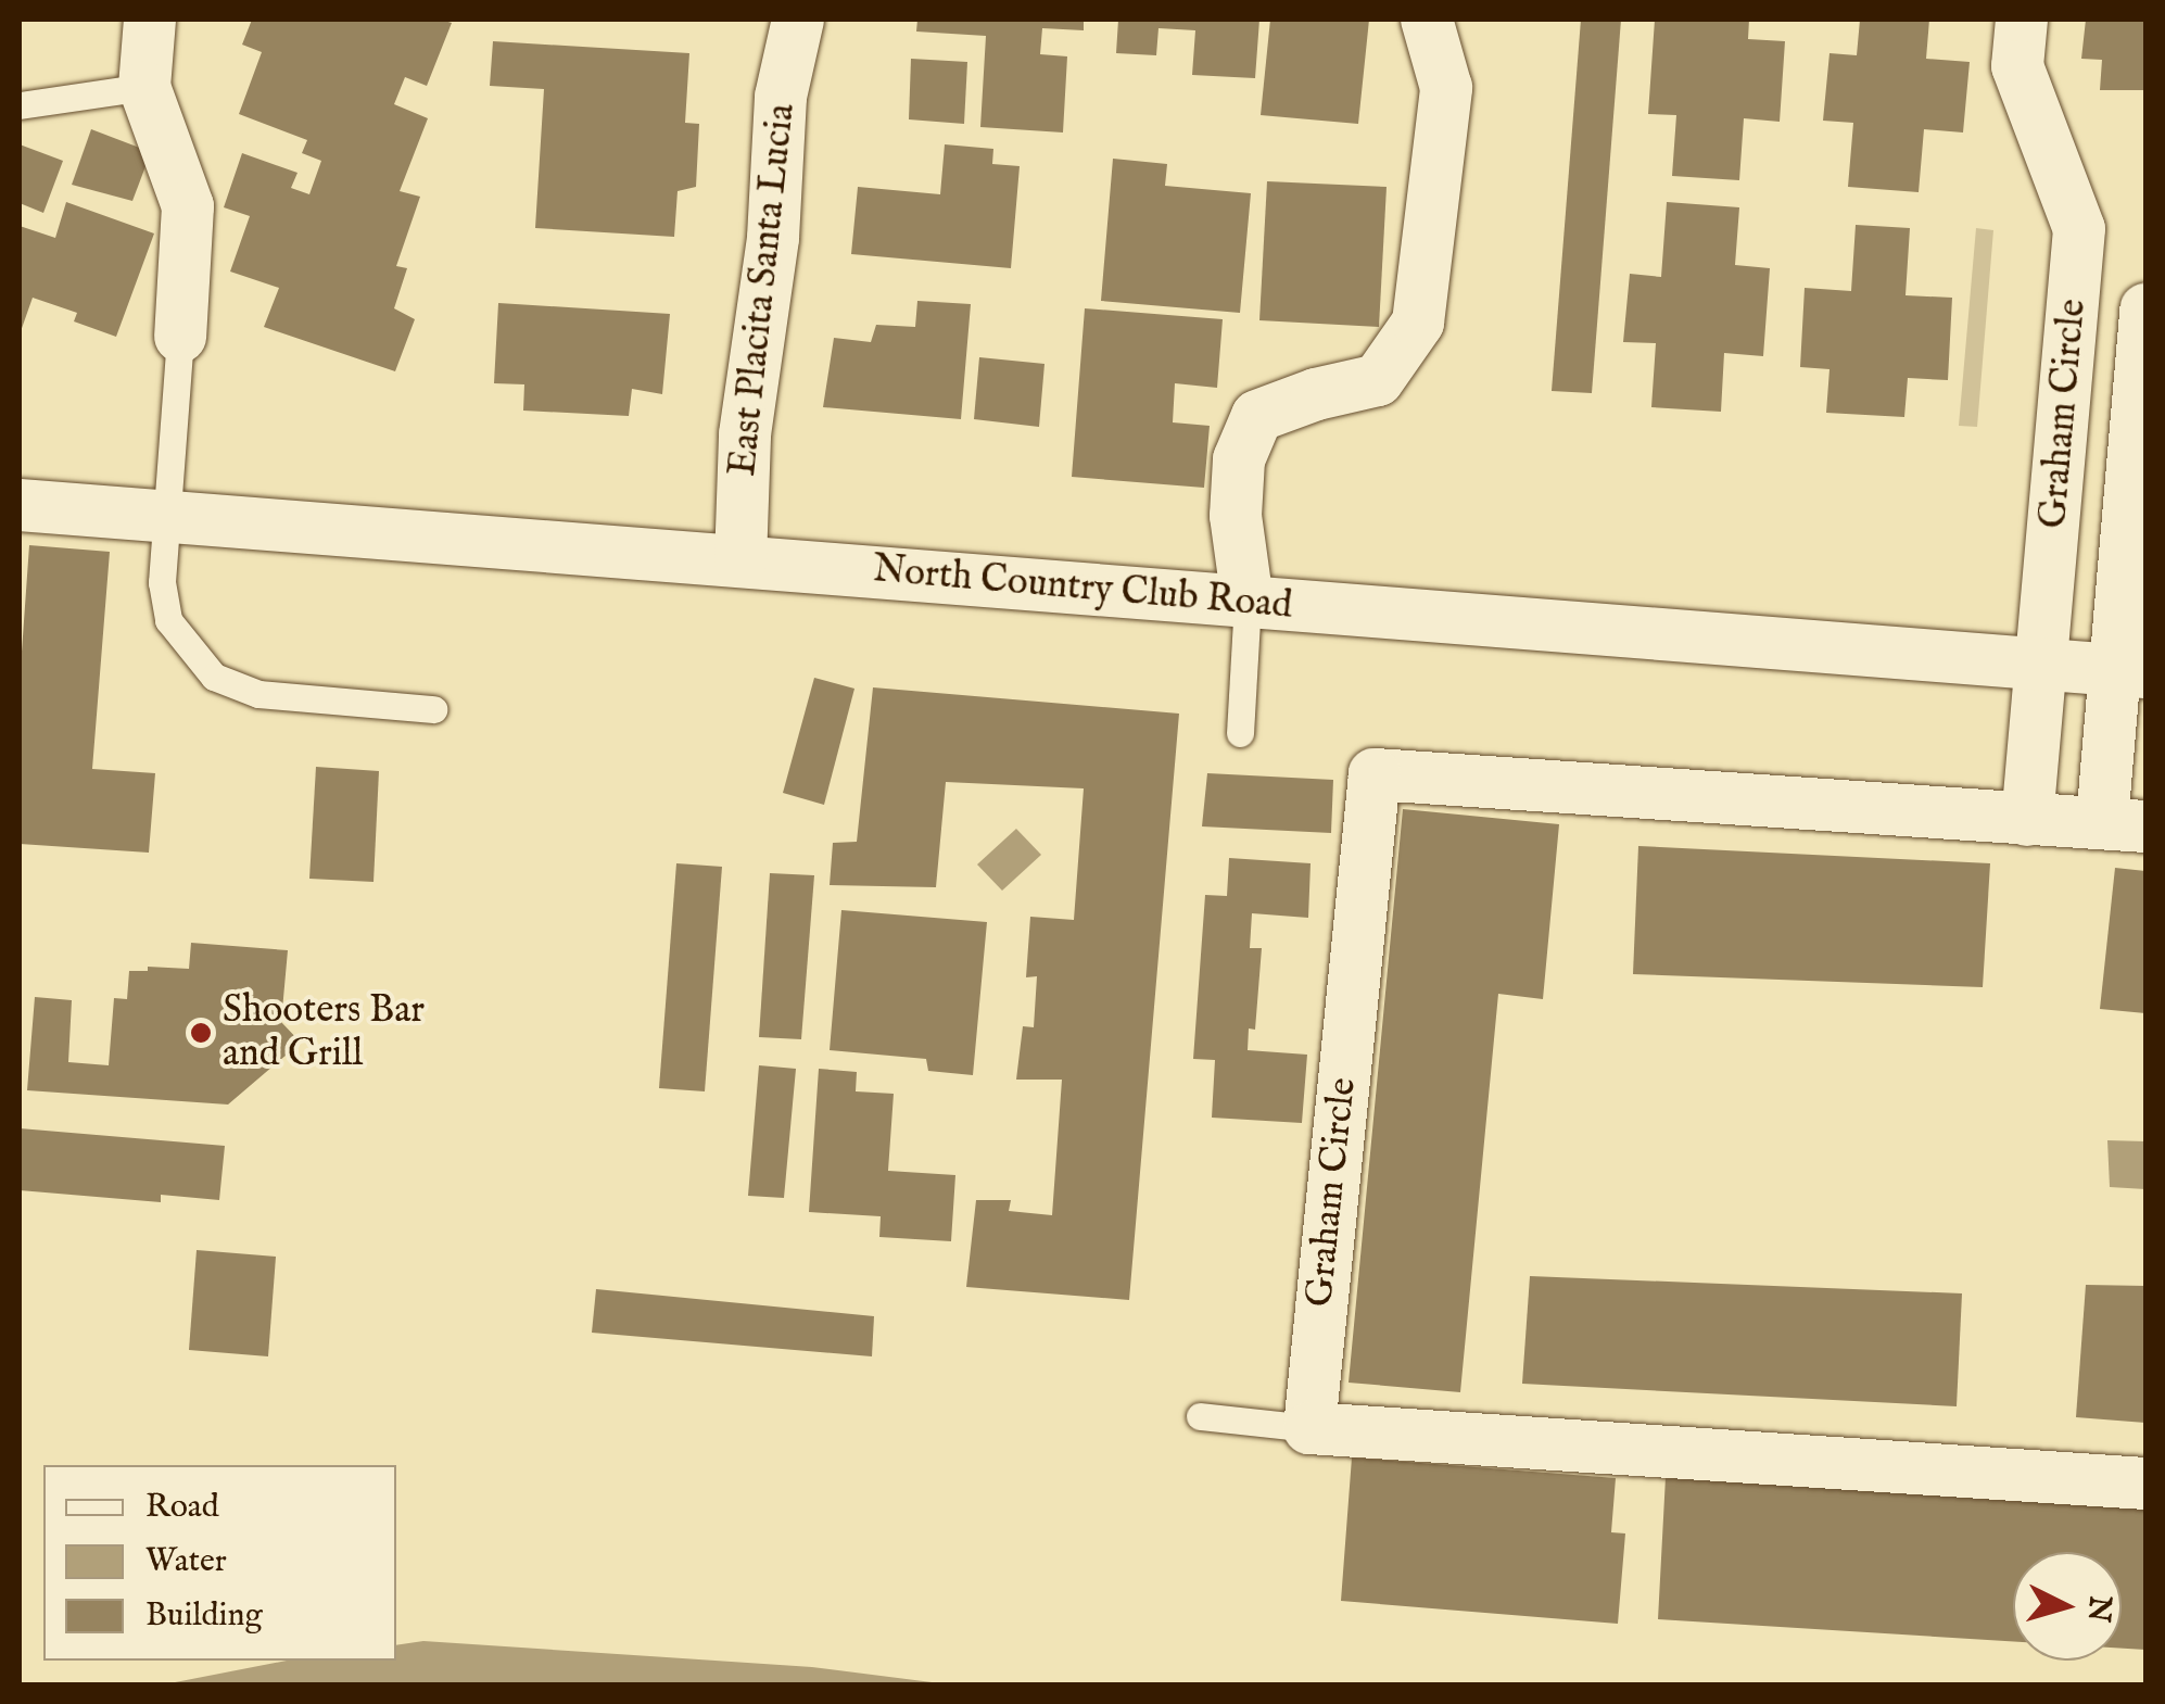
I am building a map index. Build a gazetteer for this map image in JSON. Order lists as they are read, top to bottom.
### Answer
{
  "streets": {
    "street": ["East Placita Santa Lucia", "Graham Circle", "North Country Club Road"]
  },
  "crossings": [
    ["East Placita Santa Lucia", "North Country Club Road"],
    ["Graham Circle", "North Country Club Road"]
  ],
  "places": ["Shooters Bar and Grill"],
  "legend": ["Road", "Water", "Building"],
  "north": "right"
}
